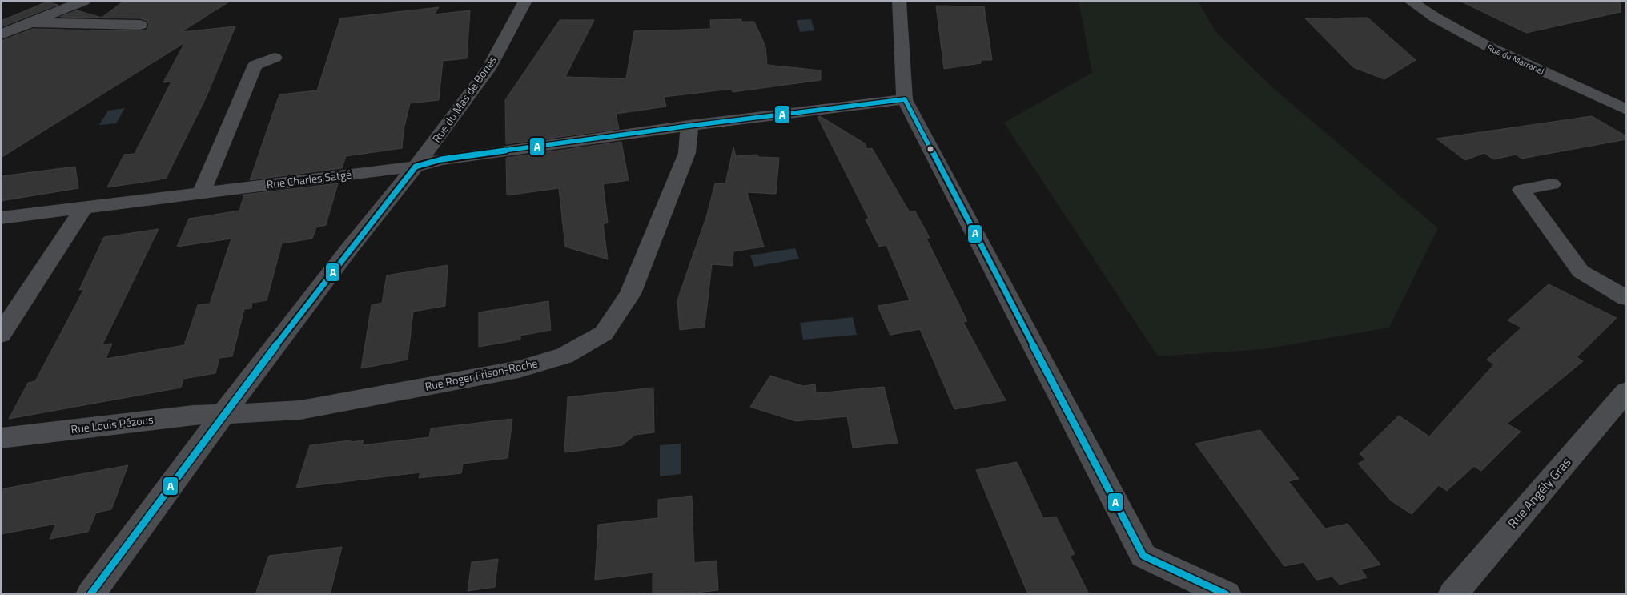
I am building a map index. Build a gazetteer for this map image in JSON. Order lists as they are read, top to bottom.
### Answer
{
  "streets": {
    "street": [
      "Rue du Marranel",
      "Rue du Mas de Bories",
      "Rue Charles Satgé",
      "Rue Roger Frison-Roche",
      "Rue Louis Pézous",
      "Rue Angély Gras"
    ]
  },
  "crossings": [
    ["Rue du Mas de Bories", "Rue Charles Satgé"],
    ["Rue du Mas de Bories", "Rue Roger Frison-Roche"],
    ["Rue du Mas de Bories", "Rue Louis Pézous"],
    ["Rue Charles Satgé", "Rue Roger Frison-Roche"],
    ["Rue Roger Frison-Roche", "Rue Louis Pézous"]
  ],
  "lines": ["transit line A"]
}
